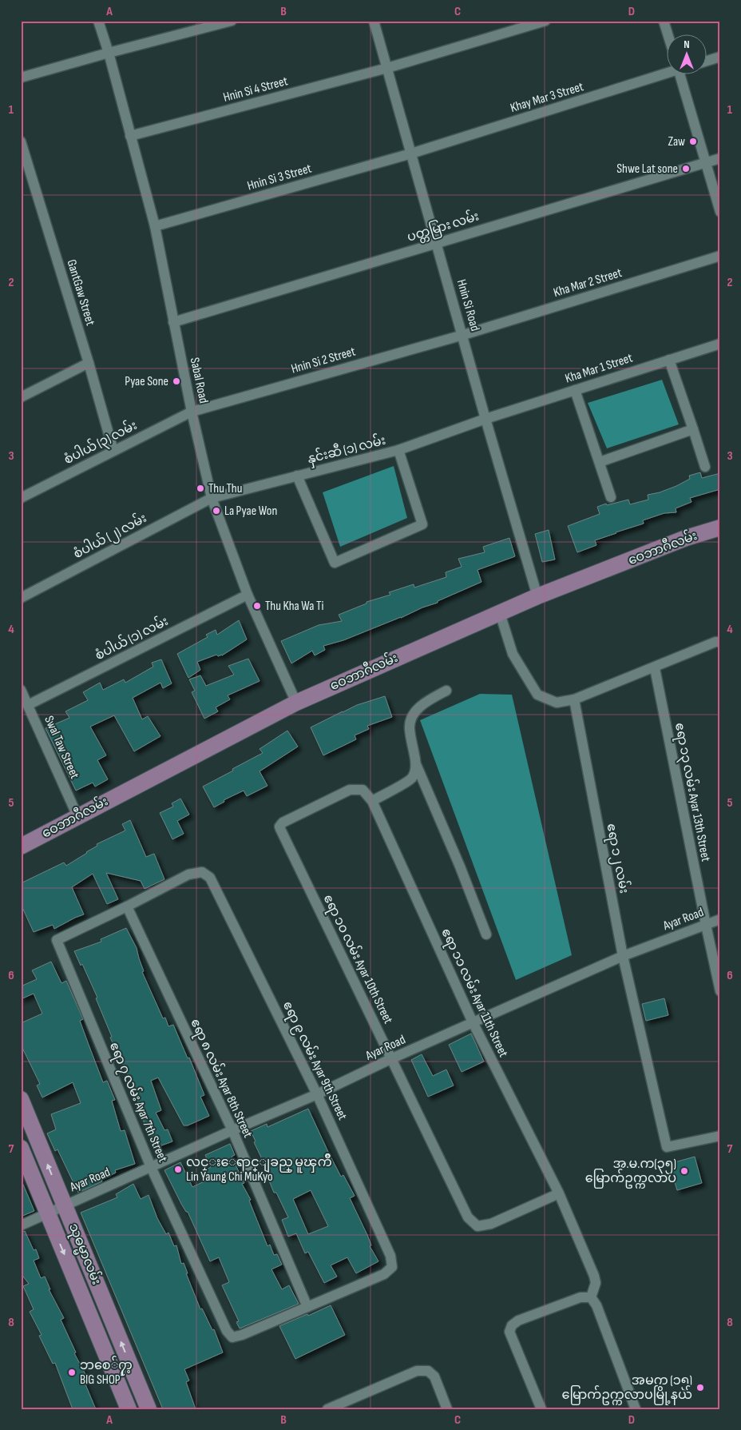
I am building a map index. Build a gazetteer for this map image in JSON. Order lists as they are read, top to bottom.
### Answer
{
  "streets": {
    "main road": ["ဝေဘာဂီလမ်း", "သုဓမ္မာလမ်း"],
    "street": [
      "Hnin Si 4 Street",
      "Khay Mar 3 Street",
      "Hnin Si 3 Street",
      "ပတ္တမြား လမ်း",
      "Kha Mar 2 Street",
      "GantGaw Street",
      "Hnin Si Road",
      "Hnin Si 2 Street",
      "Kha Mar 1 Street",
      "Sabal Road",
      "စံပါယ် (၃) လမ်း",
      "နှင်းဆီ (၁) လမ်း",
      "စံပါယ် (၂) လမ်း",
      "စံပါယ် (၁) လမ်း",
      "Swal Taw Street",
      "ဧရာ ၁၃ လမ်း Ayar 13th Street",
      "ဧရာ ၁၂ လမ်း",
      "Ayar Road",
      "ဧရာ ၁၀ လမ်း Ayar 10th Street",
      "ဧရာ ၁၁ လမ်း Ayar 11th Street",
      "ဧရာ ၉ လမ်း Ayar 9th Street",
      "ဧရာ ၈ လမ်း Ayar 8th Street",
      "ဧရာ ၇ လမ်း Ayar 7th Street"
    ]
  },
  "crossings": [
    ["Hnin Si 4 Street", "Hnin Si Road"],
    ["Hnin Si 4 Street", "Sabal Road"],
    ["Khay Mar 3 Street", "Hnin Si 3 Street"],
    ["Khay Mar 3 Street", "Hnin Si Road"],
    ["Hnin Si 3 Street", "Hnin Si Road"],
    ["Hnin Si 3 Street", "Sabal Road"],
    ["ပတ္တမြား လမ်း", "Hnin Si Road"],
    ["ပတ္တမြား လမ်း", "Sabal Road"],
    ["Kha Mar 2 Street", "Hnin Si Road"],
    ["Kha Mar 2 Street", "Hnin Si 2 Street"],
    ["GantGaw Street", "စံပါယ် (၃) လမ်း"],
    ["Hnin Si Road", "Hnin Si 2 Street"],
    ["Hnin Si Road", "Kha Mar 1 Street"],
    ["Hnin Si Road", "နှင်းဆီ (၁) လမ်း"],
    ["Hnin Si Road", "ဝေဘာဂီလမ်း"],
    ["Hnin Si 2 Street", "Sabal Road"],
    ["Hnin Si 2 Street", "စံပါယ် (၃) လမ်း"],
    ["Kha Mar 1 Street", "နှင်းဆီ (၁) လမ်း"],
    ["Sabal Road", "စံပါယ် (၃) လမ်း"],
    ["Sabal Road", "နှင်းဆီ (၁) လမ်း"],
    ["Sabal Road", "စံပါယ် (၂) လမ်း"],
    ["Sabal Road", "ဝေဘာဂီလမ်း"],
    ["Sabal Road", "စံပါယ် (၁) လမ်း"],
    ["နှင်းဆီ (၁) လမ်း", "စံပါယ် (၂) လမ်း"],
    ["ဝေဘာဂီလမ်း", "Swal Taw Street"],
    ["စံပါယ် (၁) လမ်း", "Swal Taw Street"],
    ["ဧရာ ၁၃ လမ်း Ayar 13th Street", "Ayar Road"],
    ["ဧရာ ၁၂ လမ်း", "Ayar Road"],
    ["Ayar Road", "ဧရာ ၁၀ လမ်း Ayar 10th Street"],
    ["Ayar Road", "ဧရာ ၁၁ လမ်း Ayar 11th Street"],
    ["Ayar Road", "ဧရာ ၉ လမ်း Ayar 9th Street"],
    ["Ayar Road", "ဧရာ ၈ လမ်း Ayar 8th Street"],
    ["Ayar Road", "ဧရာ ၇ လမ်း Ayar 7th Street"],
    ["Ayar Road", "သုဓမ္မာလမ်း"],
    ["ဧရာ ၁၀ လမ်း Ayar 10th Street", "ဧရာ ၁၁ လမ်း Ayar 11th Street"],
    ["ဧရာ ၉ လမ်း Ayar 9th Street", "ဧရာ ၈ လမ်း Ayar 8th Street"],
    ["ဧရာ ၉ လမ်း Ayar 9th Street", "ဧရာ ၇ လမ်း Ayar 7th Street"],
    ["ဧရာ ၈ လမ်း Ayar 8th Street", "ဧရာ ၇ လမ်း Ayar 7th Street"]
  ],
  "places": [
    "Zaw",
    "Shwe Lat sone",
    "Pyae Sone",
    "Thu Thu",
    "La Pyae Won",
    "Thu Kha Wa Ti",
    "လင္းေရာင္ျခည္ မူၾကိဳ Lin Yaung Chi MuKyo",
    "အ.မ.က(၃၅) မြောက်ဥက္ကလာပ",
    "ဘစေ်၇ှာ့ BIG SHOP",
    "အမက (၁၅) မြောက်ဥက္ကလာပမြို့နယ်"
  ],
  "north": "top",
  "grid": {
    "columns": [
      "A",
      "B",
      "C",
      "D"
    ],
    "rows": [
      "1",
      "2",
      "3",
      "4",
      "5",
      "6",
      "7",
      "8"
    ]
  }
}
